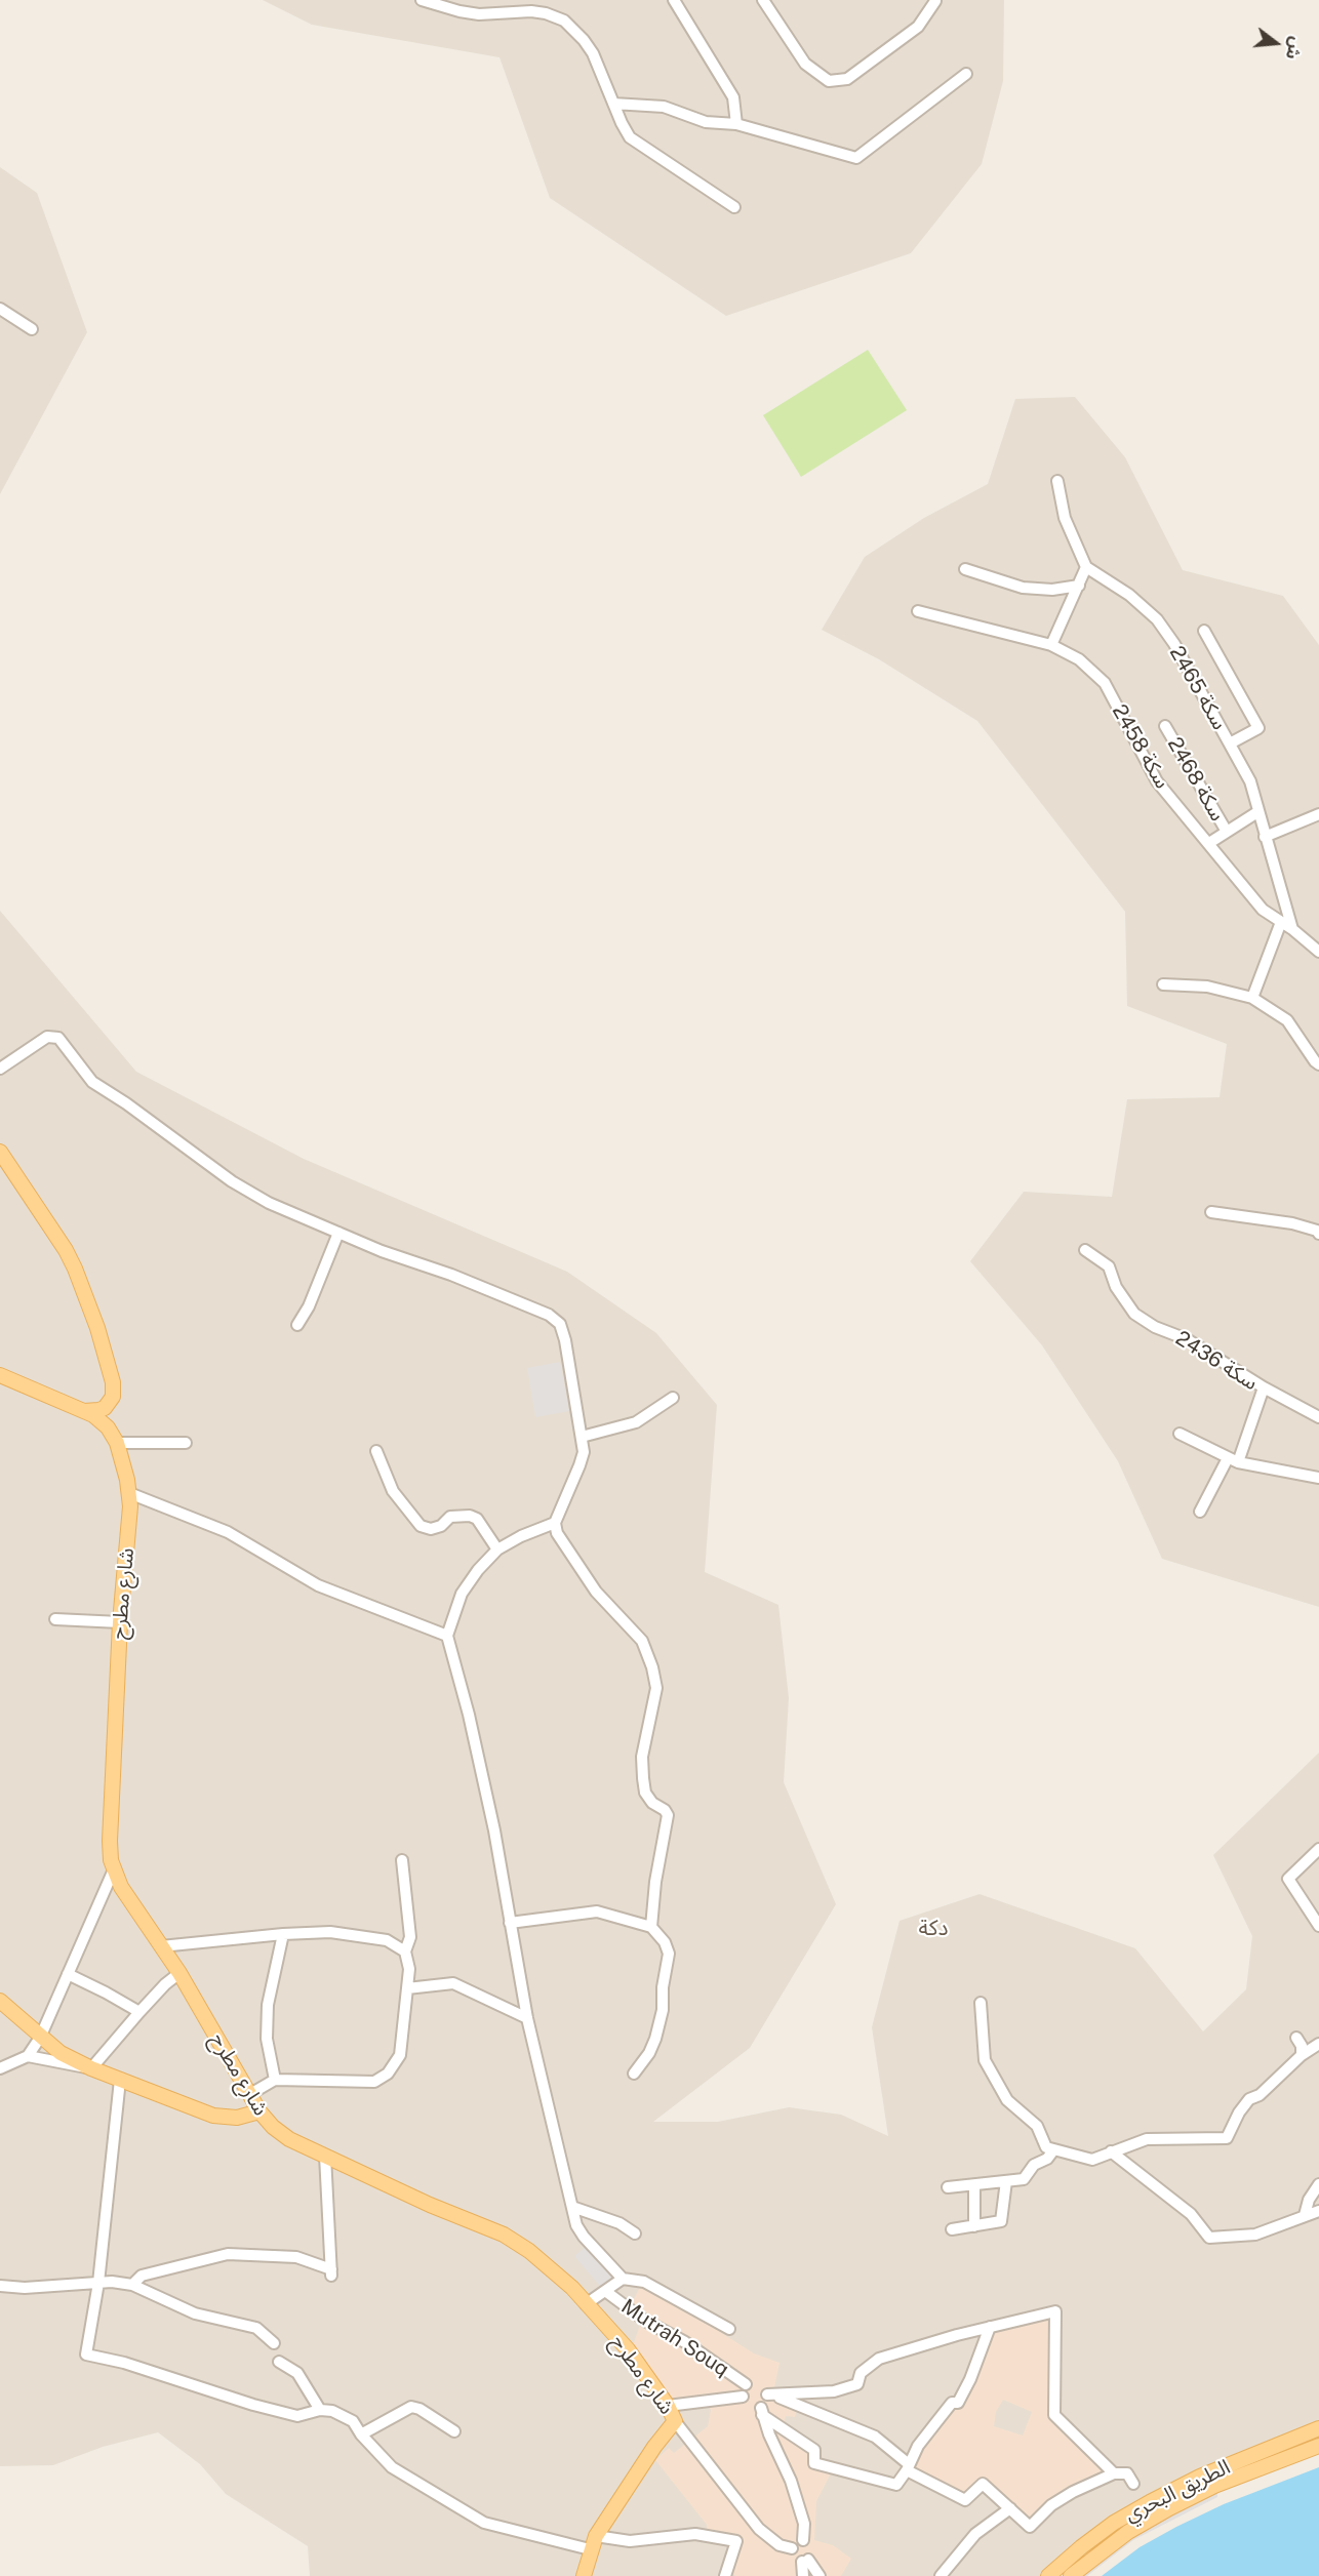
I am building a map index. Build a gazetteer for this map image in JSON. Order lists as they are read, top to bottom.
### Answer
{
  "streets": {
    "main road": ["شارع مطرح", "الطريق البحري"],
    "street": [
      "سكة 2465",
      "سكة 2458",
      "سكة 2468",
      "سكة 2436",
      "Mutrah Souq"
    ]
  },
  "crossings": [
    ["سكة 2465", "سكة 2458"]
  ],
  "districts": ["دكة"],
  "north": "right"
}
